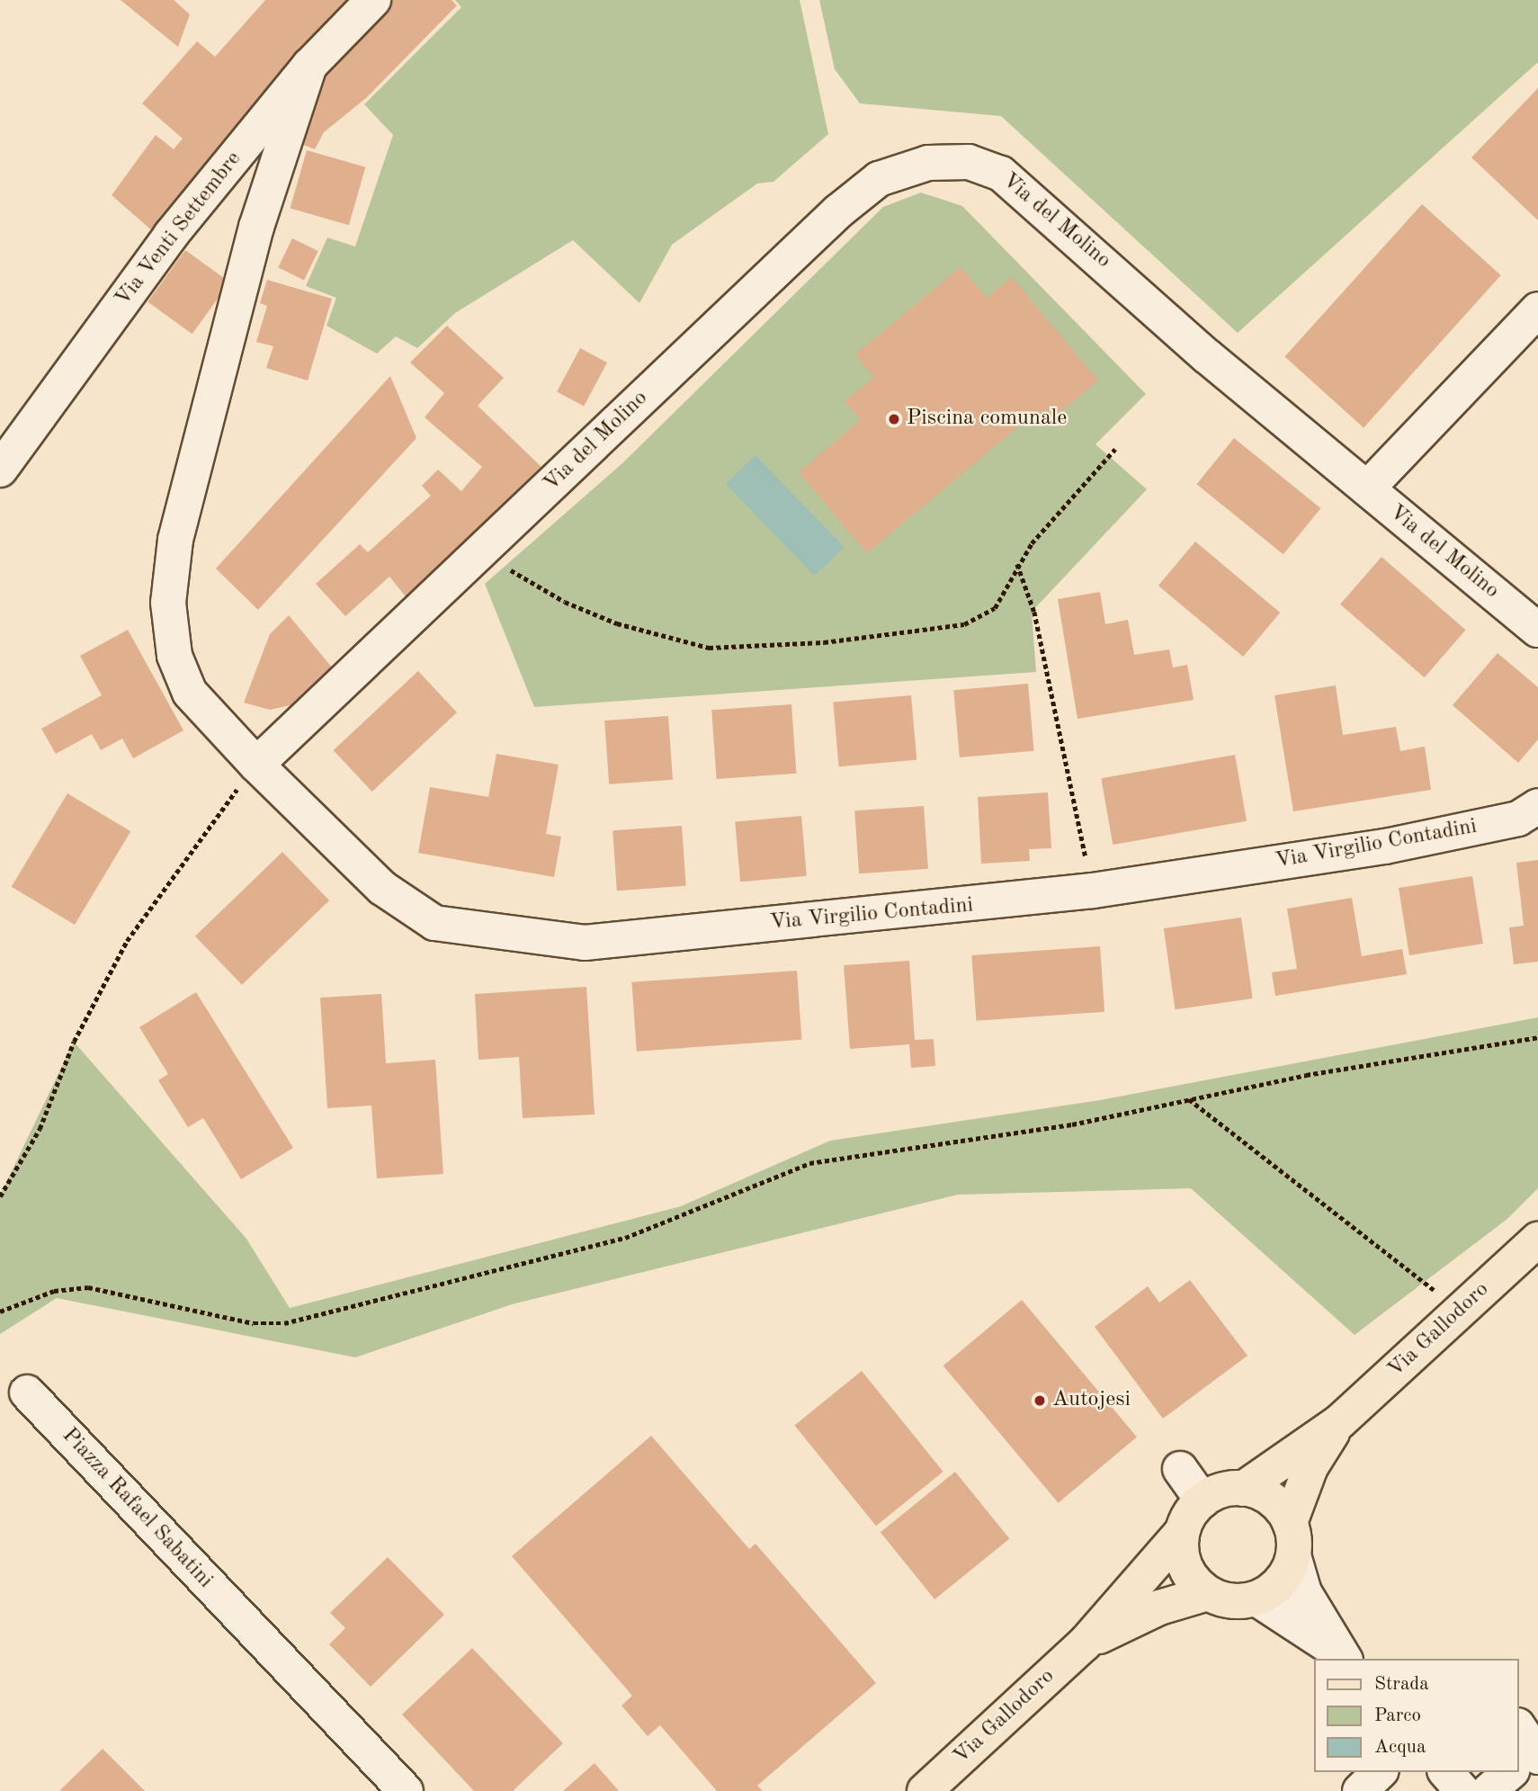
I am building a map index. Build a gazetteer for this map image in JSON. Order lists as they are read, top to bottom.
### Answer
{
  "streets": {
    "main road": ["Via Gallodoro"],
    "street": [
      "Via del Molino",
      "Via Venti Settembre",
      "Via Virgilio Contadini",
      "Piazza Rafael Sabatini"
    ]
  },
  "crossings": [
    ["Via del Molino", "Via Virgilio Contadini"]
  ],
  "places": ["Piscina comunale", "Autojesi"],
  "legend": ["Strada", "Parco", "Acqua"]
}
